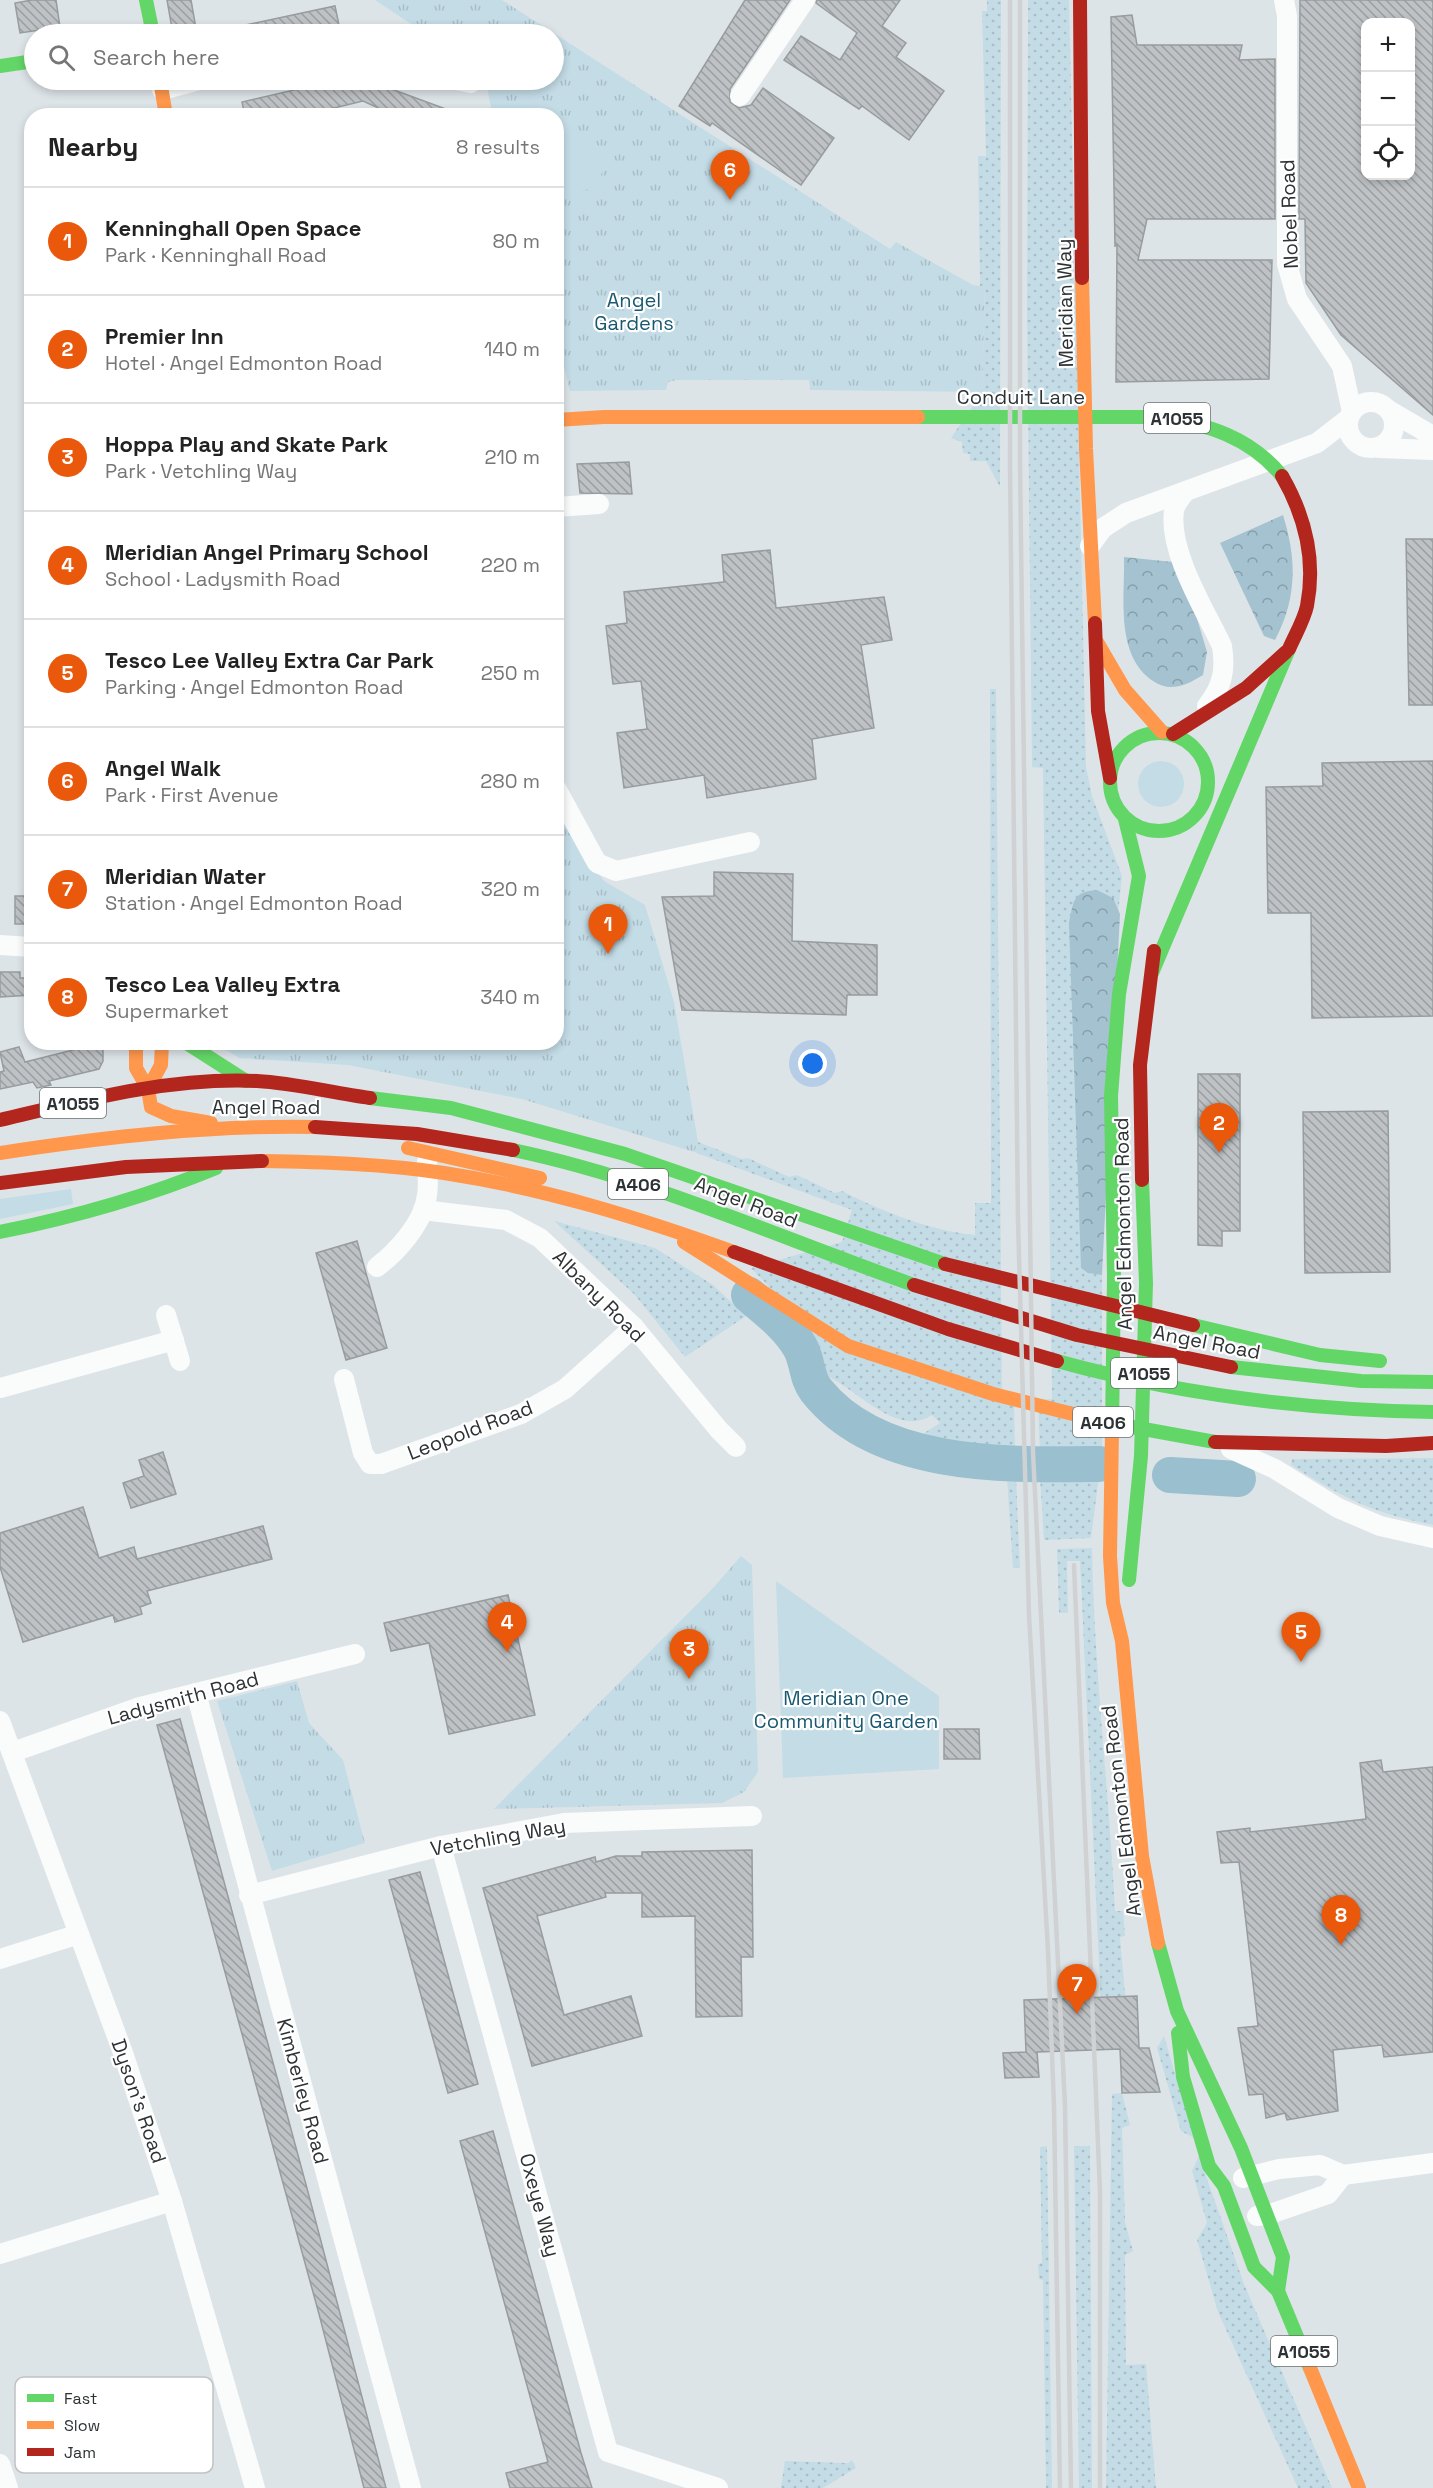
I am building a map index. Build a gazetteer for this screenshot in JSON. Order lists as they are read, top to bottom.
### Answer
{
  "streets": {
    "main road": [
      "Meridian Way",
      "Conduit Lane",
      "A1055",
      "Angel Road",
      "A406",
      "Angel Edmonton Road"
    ],
    "street": [
      "Nobel Road",
      "Albany Road",
      "Leopold Road",
      "Ladysmith Road",
      "Vetchling Way",
      "Kimberley Road",
      "Dyson's Road",
      "Oxeye Way"
    ]
  },
  "crossings": [
    ["Meridian Way", "Conduit Lane"],
    ["Meridian Way", "Angel Edmonton Road"],
    ["Conduit Lane", "A1055"],
    ["Conduit Lane", "Angel Edmonton Road"],
    ["A1055", "Angel Edmonton Road"],
    ["Albany Road", "Leopold Road"],
    ["Ladysmith Road", "Kimberley Road"],
    ["Ladysmith Road", "Dyson's Road"],
    ["Vetchling Way", "Kimberley Road"],
    ["Vetchling Way", "Oxeye Way"]
  ],
  "parks": ["Angel Gardens", "Meridian One Community Garden"],
  "legend": ["Fast", "Slow", "Jam"],
  "page": {
    "map_buttons": ["+", "−"],
    "search": "Search here",
    "heading": ["Nearby", "8 results"],
    "pins": [
      "6",
      "1",
      "2",
      "4",
      "5",
      "3",
      "8",
      "7"
    ],
    "list": [
      {
        "mark": "1",
        "name": "Kenninghall Open Space",
        "note": "Park · Kenninghall Road",
        "value": "80 m"
      },
      {
        "mark": "2",
        "name": "Premier Inn",
        "note": "Hotel · Angel Edmonton Road",
        "value": "140 m"
      },
      {
        "mark": "3",
        "name": "Hoppa Play and Skate Park",
        "note": "Park · Vetchling Way",
        "value": "210 m"
      },
      {
        "mark": "4",
        "name": "Meridian Angel Primary School",
        "note": "School · Ladysmith Road",
        "value": "220 m"
      },
      {
        "mark": "5",
        "name": "Tesco Lee Valley Extra Car Park",
        "note": "Parking · Angel Edmonton Road",
        "value": "250 m"
      },
      {
        "mark": "6",
        "name": "Angel Walk",
        "note": "Park · First Avenue",
        "value": "280 m"
      },
      {
        "mark": "7",
        "name": "Meridian Water",
        "note": "Station · Angel Edmonton Road",
        "value": "320 m"
      },
      {
        "mark": "8",
        "name": "Tesco Lea Valley Extra",
        "note": "Supermarket",
        "value": "340 m"
      }
    ]
  }
}
